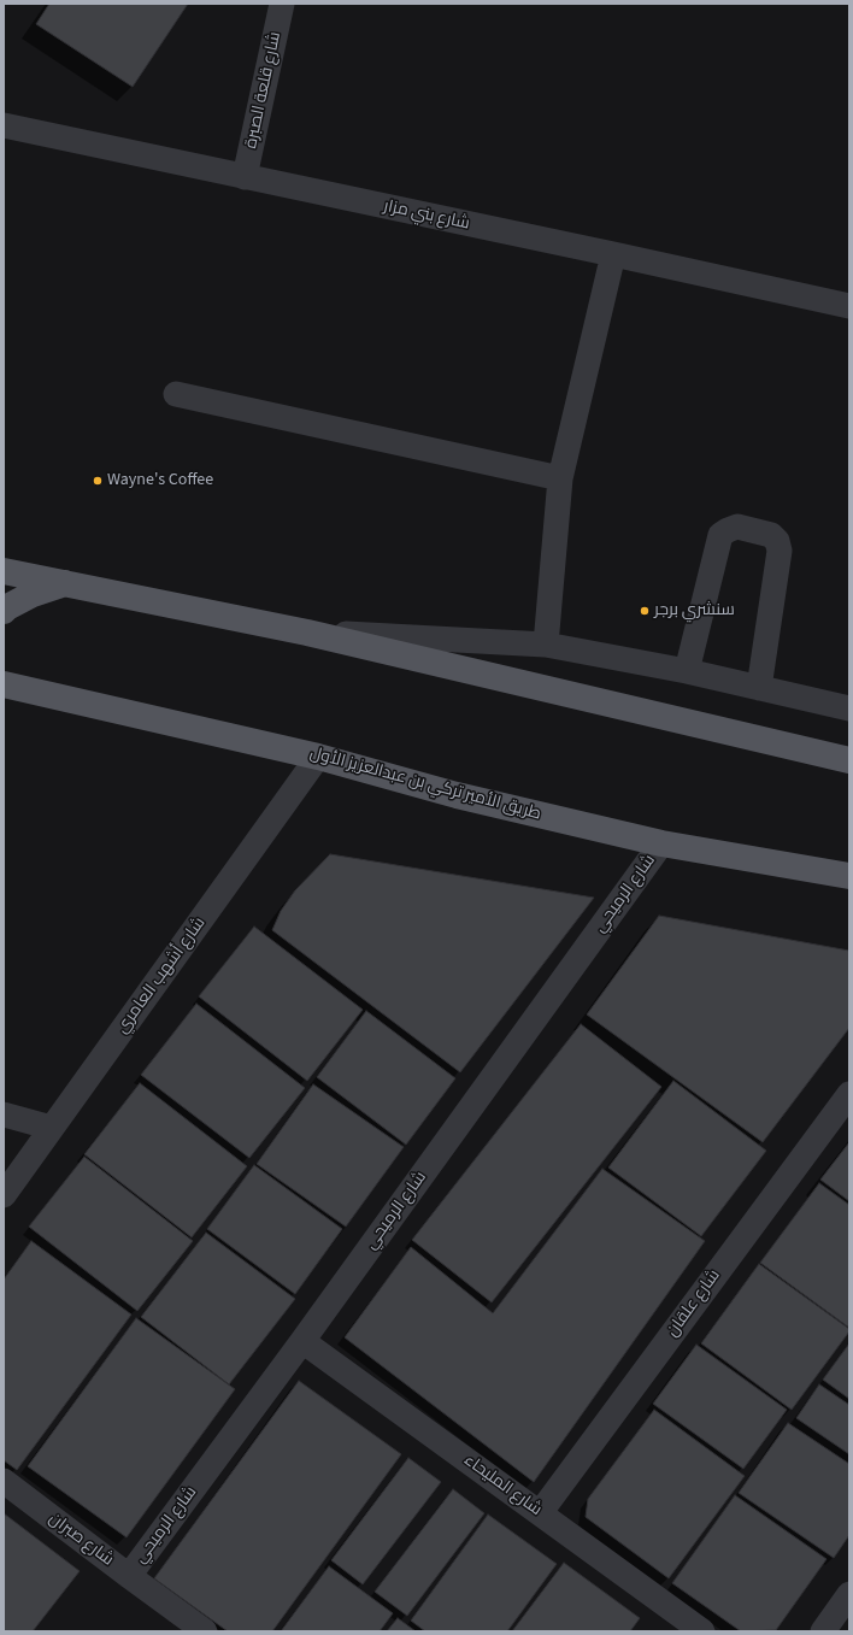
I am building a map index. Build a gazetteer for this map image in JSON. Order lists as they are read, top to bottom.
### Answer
{
  "streets": {
    "main road": ["طريق الأمير تركي بن عبدالعزيز الأول"],
    "street": [
      "شارع قلعة الصبرة",
      "شارع بني مزار",
      "شارع الرميحي",
      "شارع أشهب العامري",
      "شارع علقان",
      "شارع المليحاء",
      "شارع صبران"
    ]
  },
  "crossings": [
    ["شارع قلعة الصبرة", "شارع بني مزار"],
    ["طريق الأمير تركي بن عبدالعزيز الأول", "شارع الرميحي"],
    ["طريق الأمير تركي بن عبدالعزيز الأول", "شارع أشهب العامري"],
    ["شارع الرميحي", "شارع المليحاء"],
    ["شارع الرميحي", "شارع صبران"],
    ["شارع علقان", "شارع المليحاء"]
  ],
  "places": ["Wayne's Coffee", "سنشري برجر"]
}
